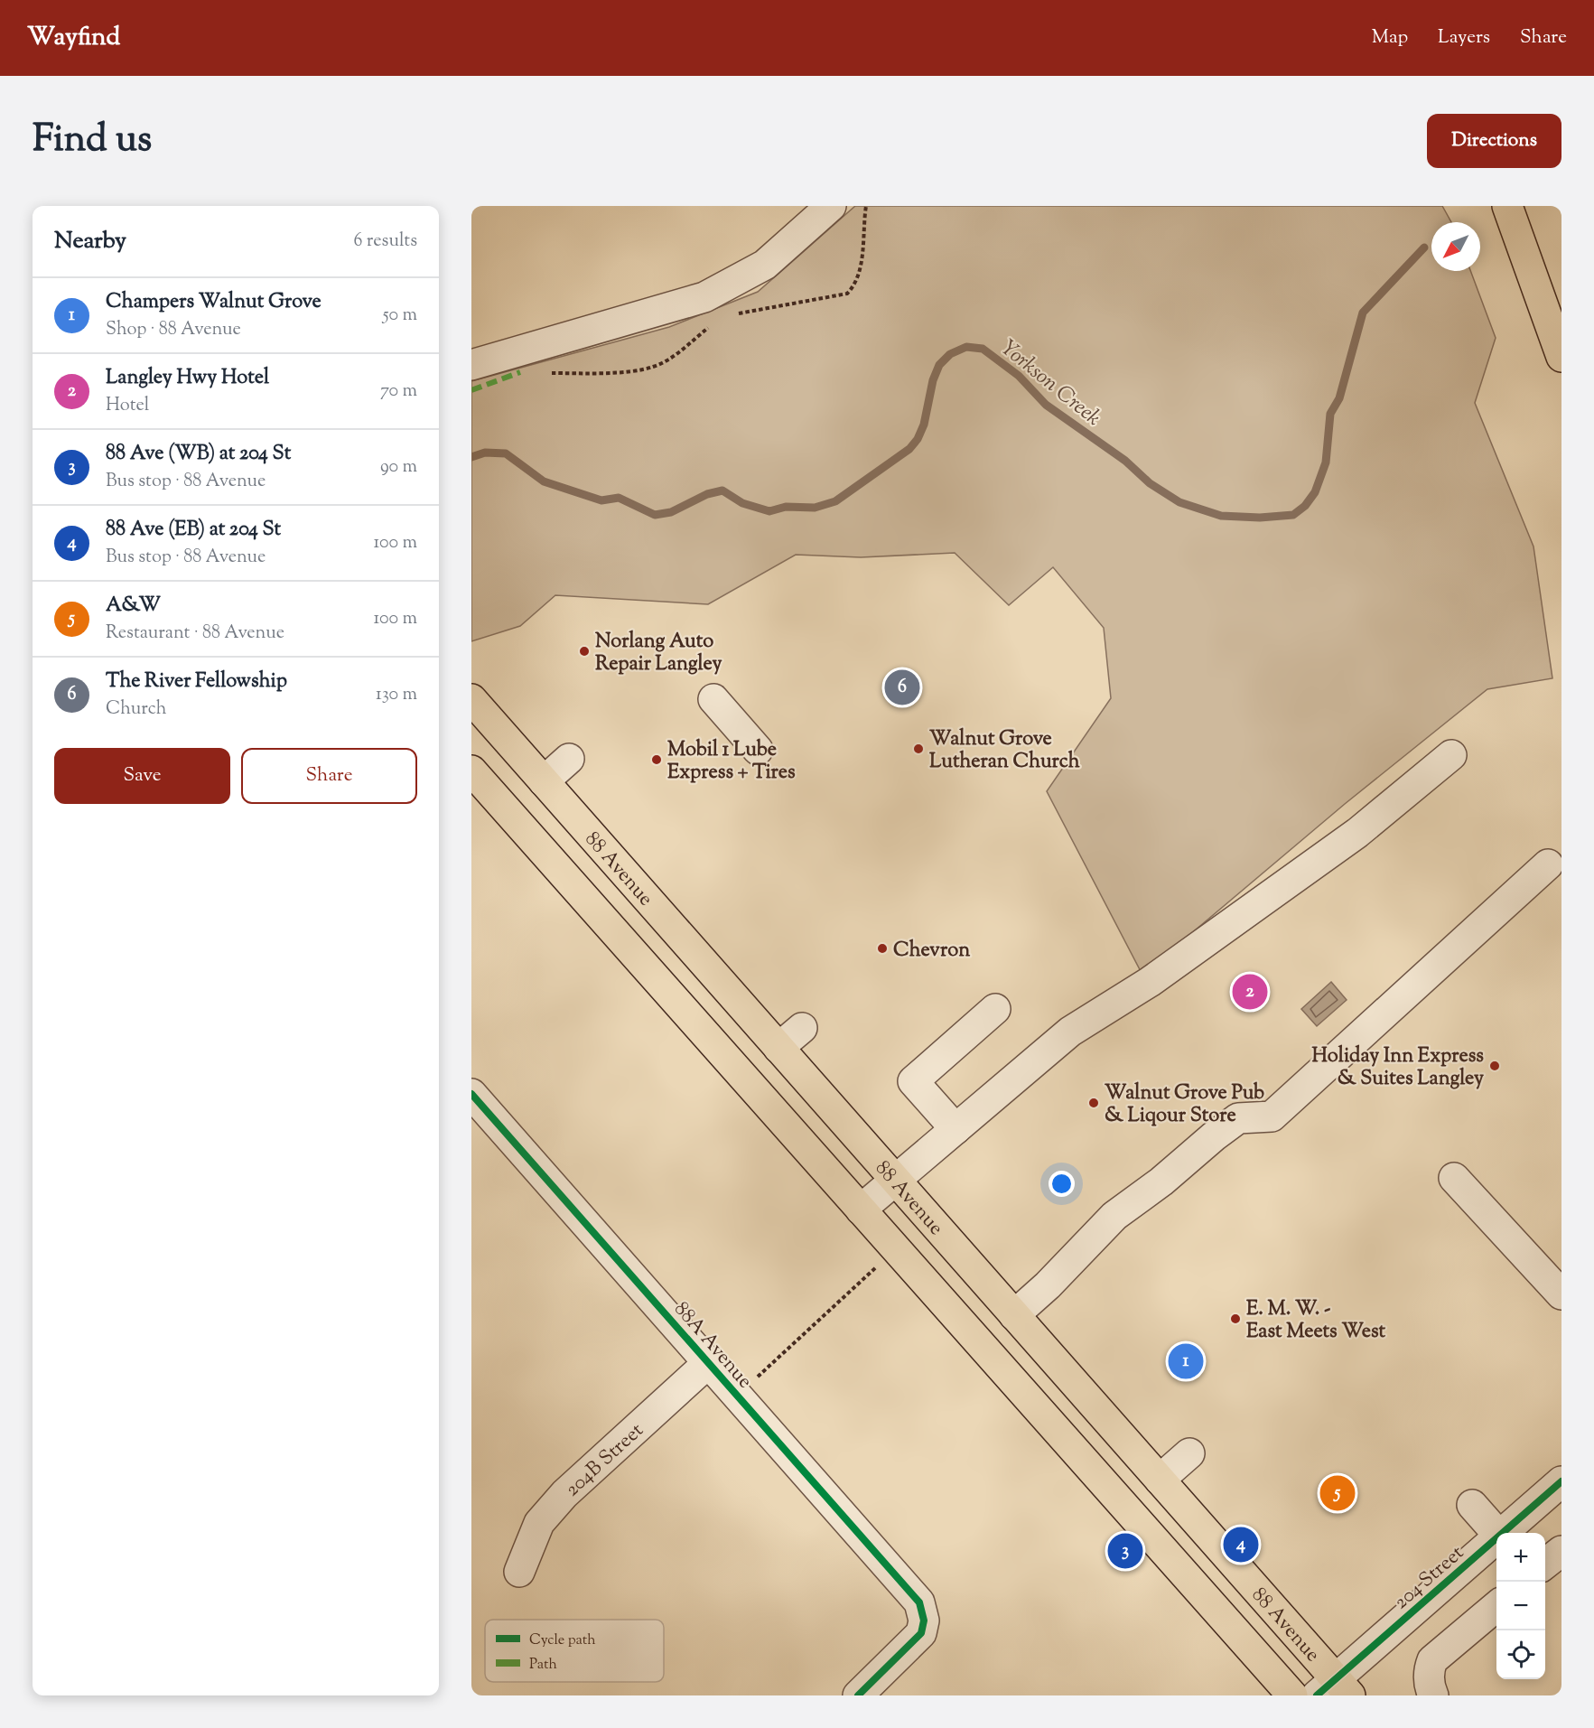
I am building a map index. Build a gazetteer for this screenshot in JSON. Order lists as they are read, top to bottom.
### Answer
{
  "streets": {
    "main road": ["88 Avenue"],
    "street": ["88A Avenue", "204B Street", "204 Street"]
  },
  "crossings": [
    ["88 Avenue", "204 Street"],
    ["88A Avenue", "204B Street"]
  ],
  "water": ["Yorkson Creek"],
  "places": [
    "Norlang Auto Repair Langley",
    "Walnut Grove Lutheran Church",
    "Mobil 1 Lube Express + Tires",
    "Chevron",
    "Holiday Inn Express & Suites Langley",
    "Walnut Grove Pub & Liqour Store",
    "E. M. W. - East Meets West"
  ],
  "legend": ["Cycle path", "Path"],
  "north": "bottom left",
  "page": {
    "header": "Wayfind",
    "nav": ["Map", "Layers", "Share"],
    "title": "Find us",
    "buttons": [
      "Directions",
      ["Save", "Share"]
    ],
    "heading": ["Nearby", "6 results"],
    "list": [
      {
        "mark": "1",
        "name": "Champers Walnut Grove",
        "note": "Shop · 88 Avenue",
        "value": "50 m"
      },
      {
        "mark": "2",
        "name": "Langley Hwy Hotel",
        "note": "Hotel",
        "value": "70 m"
      },
      {
        "mark": "3",
        "name": "88 Ave (WB) at 204 St",
        "note": "Bus stop · 88 Avenue",
        "value": "90 m"
      },
      {
        "mark": "4",
        "name": "88 Ave (EB) at 204 St",
        "note": "Bus stop · 88 Avenue",
        "value": "100 m"
      },
      {
        "mark": "5",
        "name": "A&W",
        "note": "Restaurant · 88 Avenue",
        "value": "100 m"
      },
      {
        "mark": "6",
        "name": "The River Fellowship",
        "note": "Church",
        "value": "130 m"
      }
    ],
    "pins": [
      "6",
      "2",
      "1",
      "5",
      "4",
      "3"
    ],
    "map_buttons": ["+", "−"]
  }
}
